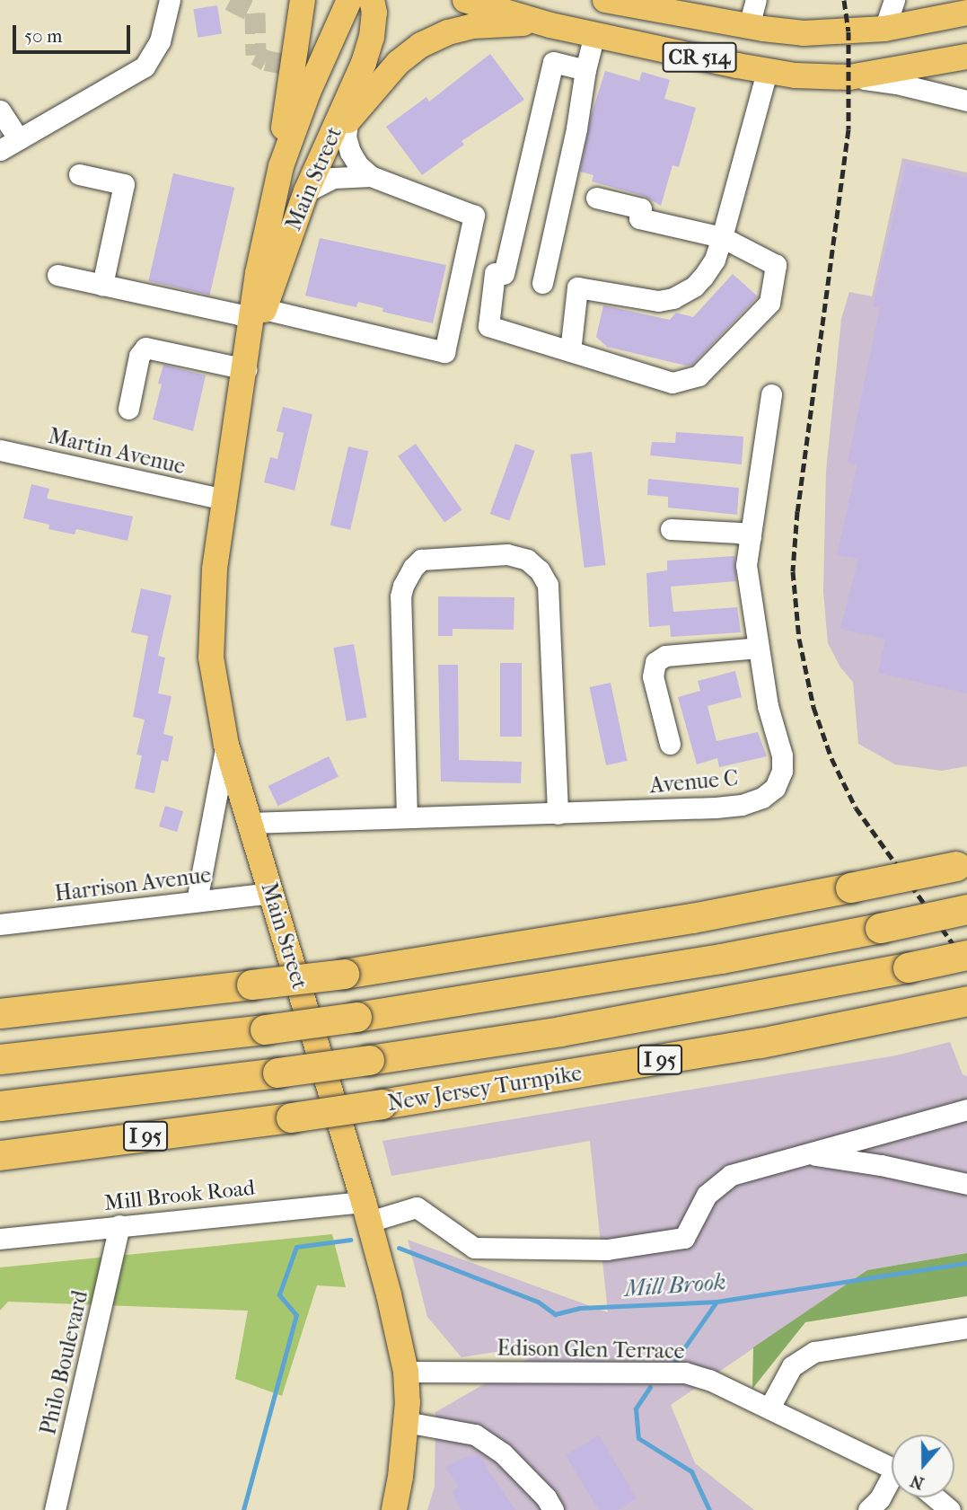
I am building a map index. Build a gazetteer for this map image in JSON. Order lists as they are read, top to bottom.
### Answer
{
  "streets": {
    "highway": ["I 95", "New Jersey Turnpike"],
    "main road": ["CR 514", "Main Street"],
    "street": [
      "Martin Avenue",
      "Avenue C",
      "Harrison Avenue",
      "Mill Brook Road",
      "Edison Glen Terrace",
      "Philo Boulevard"
    ]
  },
  "crossings": [
    ["Main Street", "Martin Avenue"],
    ["Main Street", "Avenue C"],
    ["Main Street", "Harrison Avenue"],
    ["Main Street", "Mill Brook Road"],
    ["Main Street", "Edison Glen Terrace"],
    ["Mill Brook Road", "Philo Boulevard"]
  ],
  "water": ["Mill Brook"],
  "scale_bar": "50 m",
  "north": "bottom"
}
